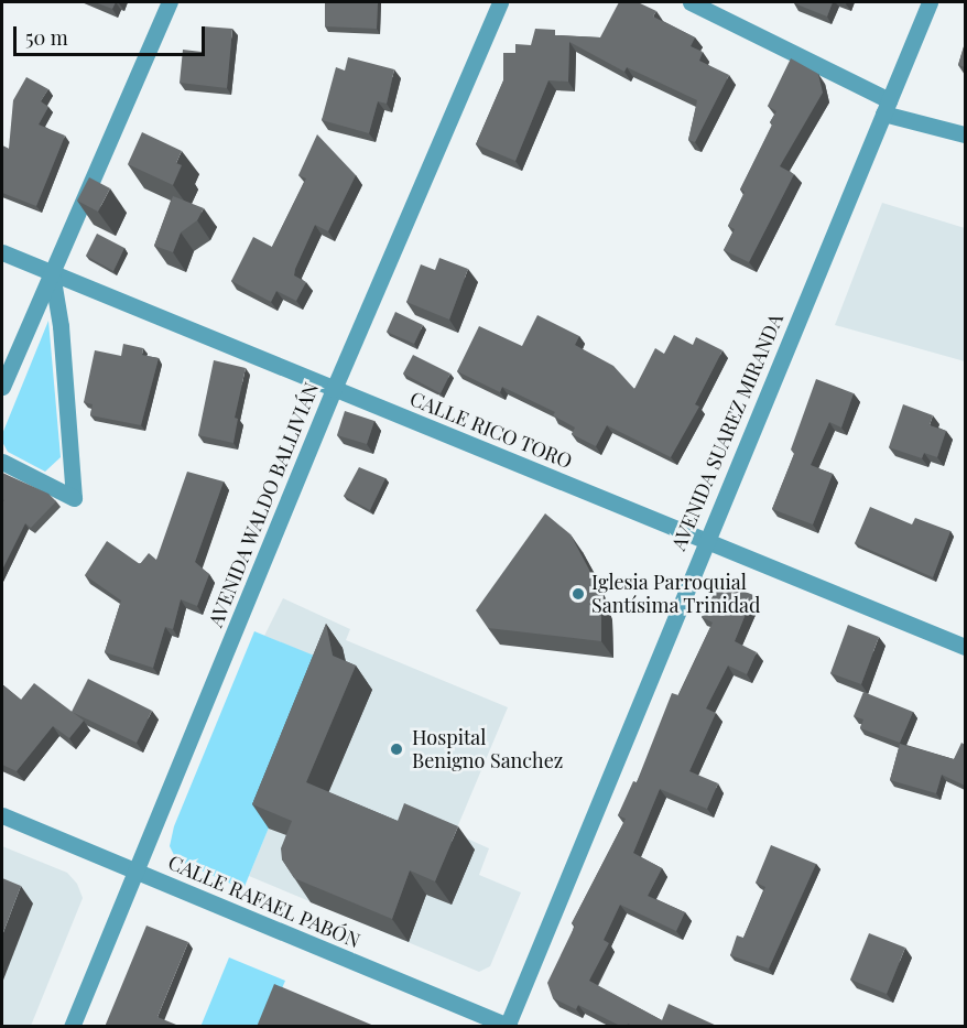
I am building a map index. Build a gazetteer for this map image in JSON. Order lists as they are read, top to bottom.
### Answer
{
  "streets": {
    "street": [
      "CALLE RICO TORO",
      "AVENIDA SUAREZ MIRANDA",
      "AVENIDA WALDO BALLIVIÁN",
      "CALLE RAFAEL PABÓN"
    ]
  },
  "crossings": [
    ["CALLE RICO TORO", "AVENIDA SUAREZ MIRANDA"],
    ["CALLE RICO TORO", "AVENIDA WALDO BALLIVIÁN"],
    ["AVENIDA SUAREZ MIRANDA", "CALLE RAFAEL PABÓN"],
    ["AVENIDA WALDO BALLIVIÁN", "CALLE RAFAEL PABÓN"]
  ],
  "places": ["Iglesia Parroquial Santísima Trinidad", "Hospital Benigno Sanchez"],
  "scale_bar": "50 m"
}
